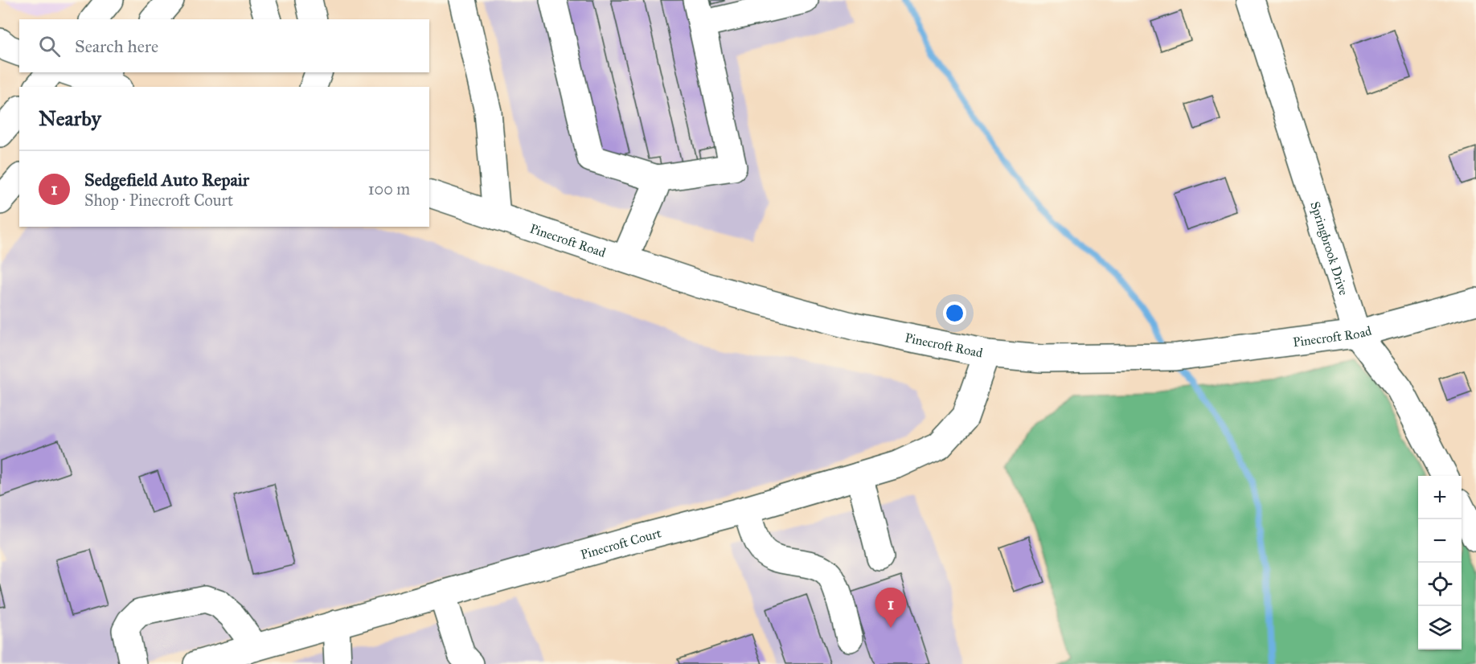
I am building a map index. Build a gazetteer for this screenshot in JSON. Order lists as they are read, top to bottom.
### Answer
{
  "streets": {
    "street": ["Pinecroft Road", "Springbrook Drive", "Pinecroft Court"]
  },
  "crossings": [
    ["Pinecroft Road", "Springbrook Drive"],
    ["Pinecroft Road", "Pinecroft Court"]
  ],
  "page": {
    "search": "Search here",
    "heading": "Nearby",
    "list": [
      {
        "mark": "1",
        "name": "Sedgefield Auto Repair",
        "note": "Shop · Pinecroft Court",
        "value": "100 m"
      }
    ],
    "map_buttons": ["+", "−"],
    "pins": "1"
  }
}
